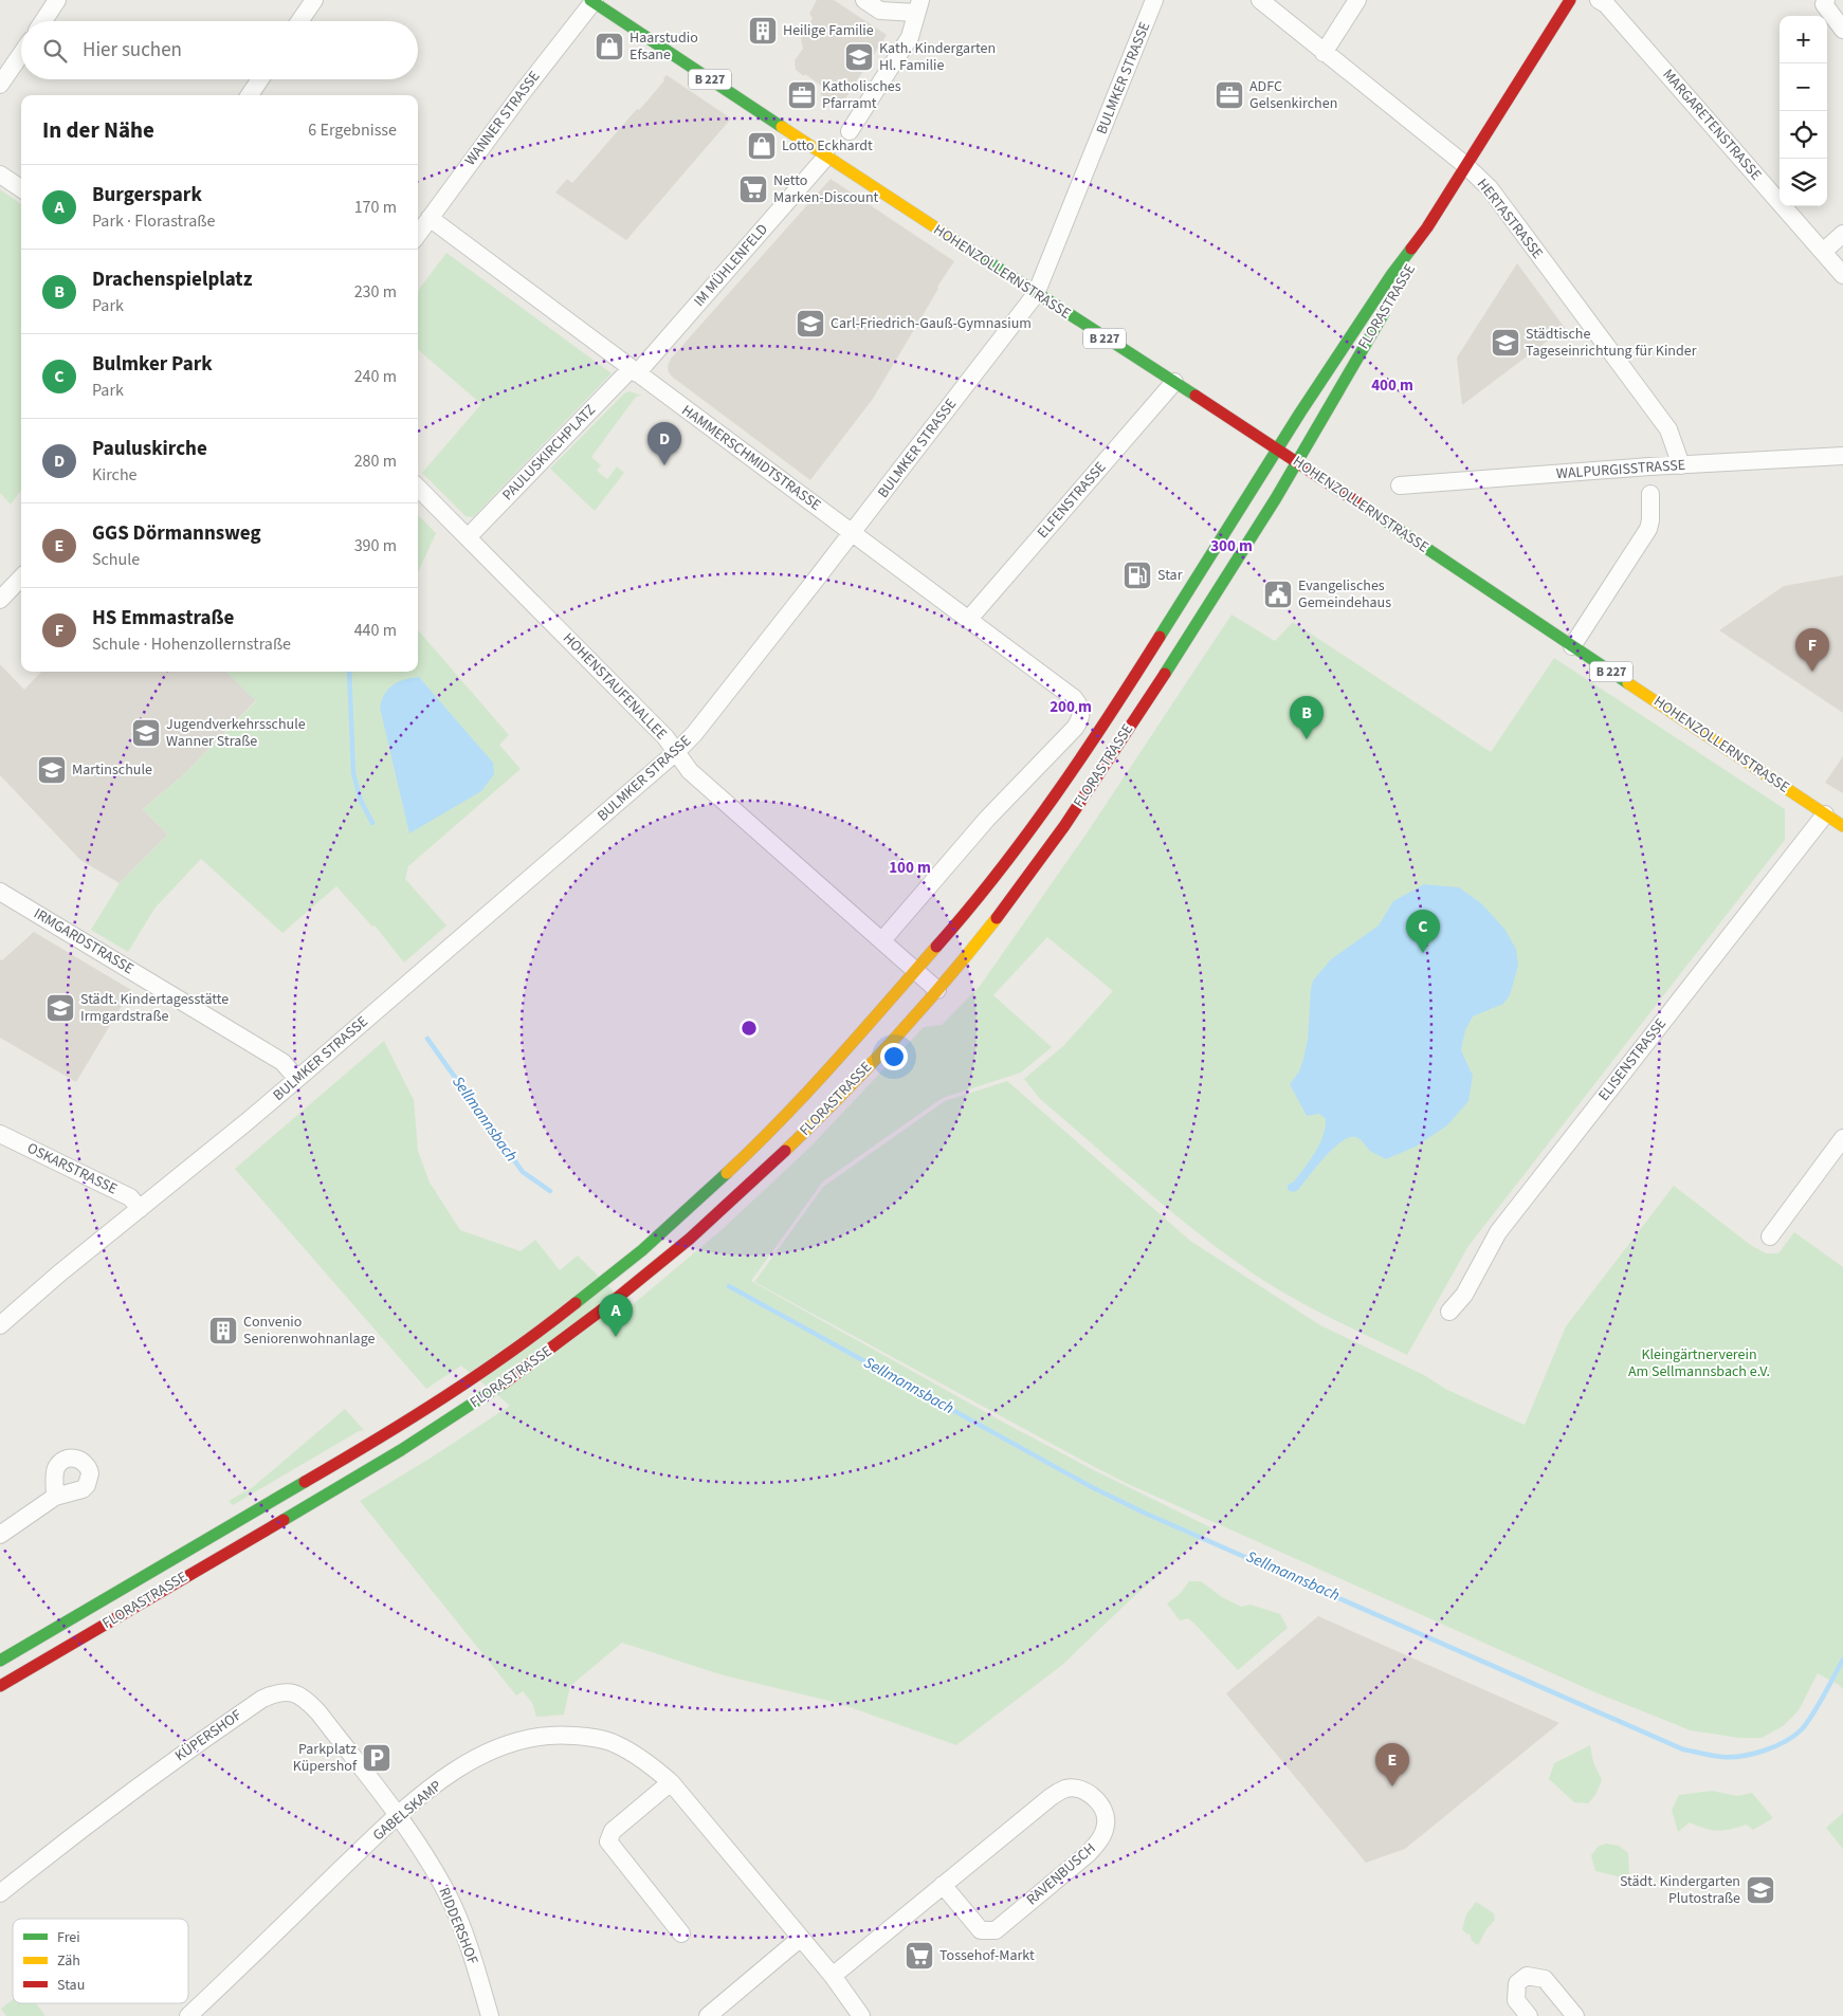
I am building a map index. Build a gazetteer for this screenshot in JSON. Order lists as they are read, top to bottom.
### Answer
{
  "streets": {
    "main road": ["B 227", "HOHENZOLLERNSTRASSE", "FLORASTRASSE"],
    "street": [
      "BULMKER STRASSE",
      "WANNER STRASSE",
      "MARGARETENSTRASSE",
      "HERTASTRASSE",
      "IM MÜHLENFELD",
      "PAULUSKIRCHPLATZ",
      "HAMMERSCHMIDTSTRASSE",
      "WALPURGISSTRASSE",
      "ELFENSTRASSE",
      "HOHENSTAUFENALLEE",
      "IRMGARDSTRASSE",
      "ELISENSTRASSE",
      "OSKARSTRASSE",
      "KÜPERSHOF",
      "GABELSKAMP",
      "RAVENBUSCH",
      "RIDDERSHOF"
    ]
  },
  "crossings": [
    ["BULMKER STRASSE", "HOHENZOLLERNSTRASSE"],
    ["BULMKER STRASSE", "HAMMERSCHMIDTSTRASSE"],
    ["BULMKER STRASSE", "HOHENSTAUFENALLEE"],
    ["BULMKER STRASSE", "IRMGARDSTRASSE"],
    ["BULMKER STRASSE", "OSKARSTRASSE"],
    ["WANNER STRASSE", "HOHENZOLLERNSTRASSE"],
    ["WANNER STRASSE", "HAMMERSCHMIDTSTRASSE"],
    ["HERTASTRASSE", "FLORASTRASSE"],
    ["HERTASTRASSE", "WALPURGISSTRASSE"],
    ["IM MÜHLENFELD", "HOHENZOLLERNSTRASSE"],
    ["IM MÜHLENFELD", "PAULUSKIRCHPLATZ"],
    ["IM MÜHLENFELD", "HAMMERSCHMIDTSTRASSE"],
    ["HOHENZOLLERNSTRASSE", "FLORASTRASSE"],
    ["HOHENZOLLERNSTRASSE", "ELFENSTRASSE"],
    ["HOHENZOLLERNSTRASSE", "ELISENSTRASSE"],
    ["FLORASTRASSE", "HOHENSTAUFENALLEE"],
    ["PAULUSKIRCHPLATZ", "HAMMERSCHMIDTSTRASSE"],
    ["PAULUSKIRCHPLATZ", "HOHENSTAUFENALLEE"],
    ["HAMMERSCHMIDTSTRASSE", "ELFENSTRASSE"],
    ["HAMMERSCHMIDTSTRASSE", "HOHENSTAUFENALLEE"],
    ["KÜPERSHOF", "GABELSKAMP"],
    ["KÜPERSHOF", "RIDDERSHOF"],
    ["GABELSKAMP", "RAVENBUSCH"],
    ["GABELSKAMP", "RIDDERSHOF"]
  ],
  "water": ["Sellmannsbach"],
  "parks": ["Kleingärtnerverein Am Sellmannsbach e.V."],
  "places": {
    "building": ["Heilige Familie", "Convenio Seniorenwohnanlage"],
    "shop": ["Haarstudio Efsane", "Lotto Eckhardt"],
    "school or university": [
      "Kath. Kindergarten Hl. Familie",
      "Carl-Friedrich-Gauß-Gymnasium",
      "Städtische Tageseinrichtung für Kinder",
      "Jugendverkehrsschule Wanner Straße",
      "Martinschule",
      "Städt. Kindertagesstätte Irmgardstraße",
      "Städt. Kindergarten Plutostraße"
    ],
    "office": ["Katholisches Pfarramt", "ADFC Gelsenkirchen"],
    "supermarket": ["Netto Marken-Discount", "Tossehof-Markt"],
    "fuel station": ["Star"],
    "public building": ["Evangelisches Gemeindehaus"],
    "parking": ["Parkplatz Küpershof"]
  },
  "legend": ["Frei", "Zäh", "Stau"],
  "page": {
    "map_buttons": ["+", "−"],
    "search": "Hier suchen",
    "heading": ["In der Nähe", "6 Ergebnisse"],
    "list": [
      {
        "mark": "A",
        "name": "Burgerspark",
        "note": "Park · Florastraße",
        "value": "170 m"
      },
      {
        "mark": "B",
        "name": "Drachenspielplatz",
        "note": "Park",
        "value": "230 m"
      },
      {
        "mark": "C",
        "name": "Bulmker Park",
        "note": "Park",
        "value": "240 m"
      },
      {
        "mark": "D",
        "name": "Pauluskirche",
        "note": "Kirche",
        "value": "280 m"
      },
      {
        "mark": "E",
        "name": "GGS Dörmannsweg",
        "note": "Schule",
        "value": "390 m"
      },
      {
        "mark": "F",
        "name": "HS Emmastraße",
        "note": "Schule · Hohenzollernstraße",
        "value": "440 m"
      }
    ],
    "pins": [
      "D",
      "F",
      "B",
      "C",
      "A",
      "E"
    ]
  },
  "rings": [
    "400 m",
    "300 m",
    "200 m",
    "100 m"
  ]
}
